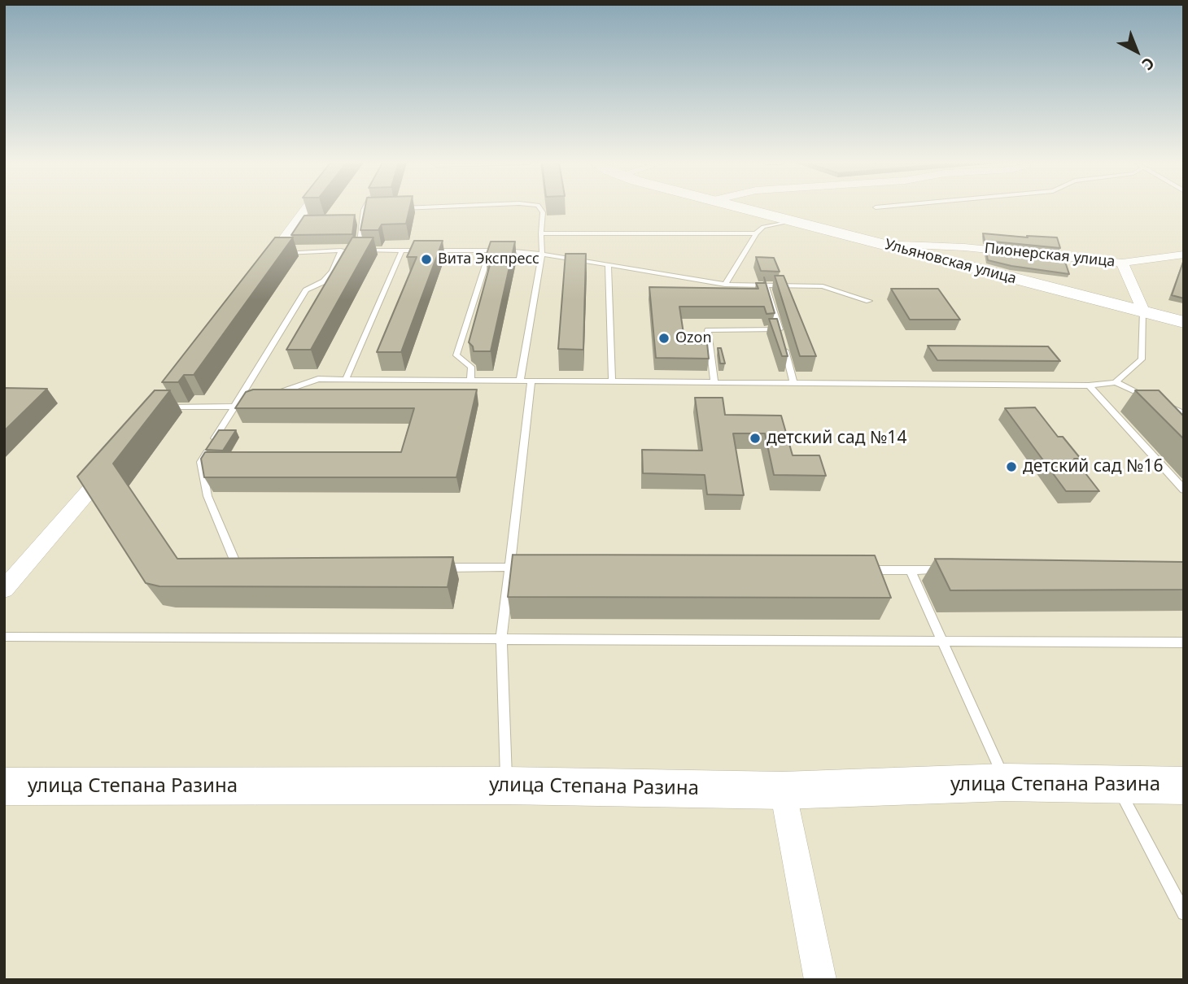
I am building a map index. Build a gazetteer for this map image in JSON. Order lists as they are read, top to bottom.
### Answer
{
  "streets": {
    "street": ["Пионерская улица", "Ульяновская улица", "улица Степана Разина"]
  },
  "crossings": [
    ["Пионерская улица", "Ульяновская улица"]
  ],
  "places": [
    "Вита Экспресс",
    "Ozon",
    "детский сад №14",
    "детский сад №16"
  ],
  "north": "bottom right"
}
